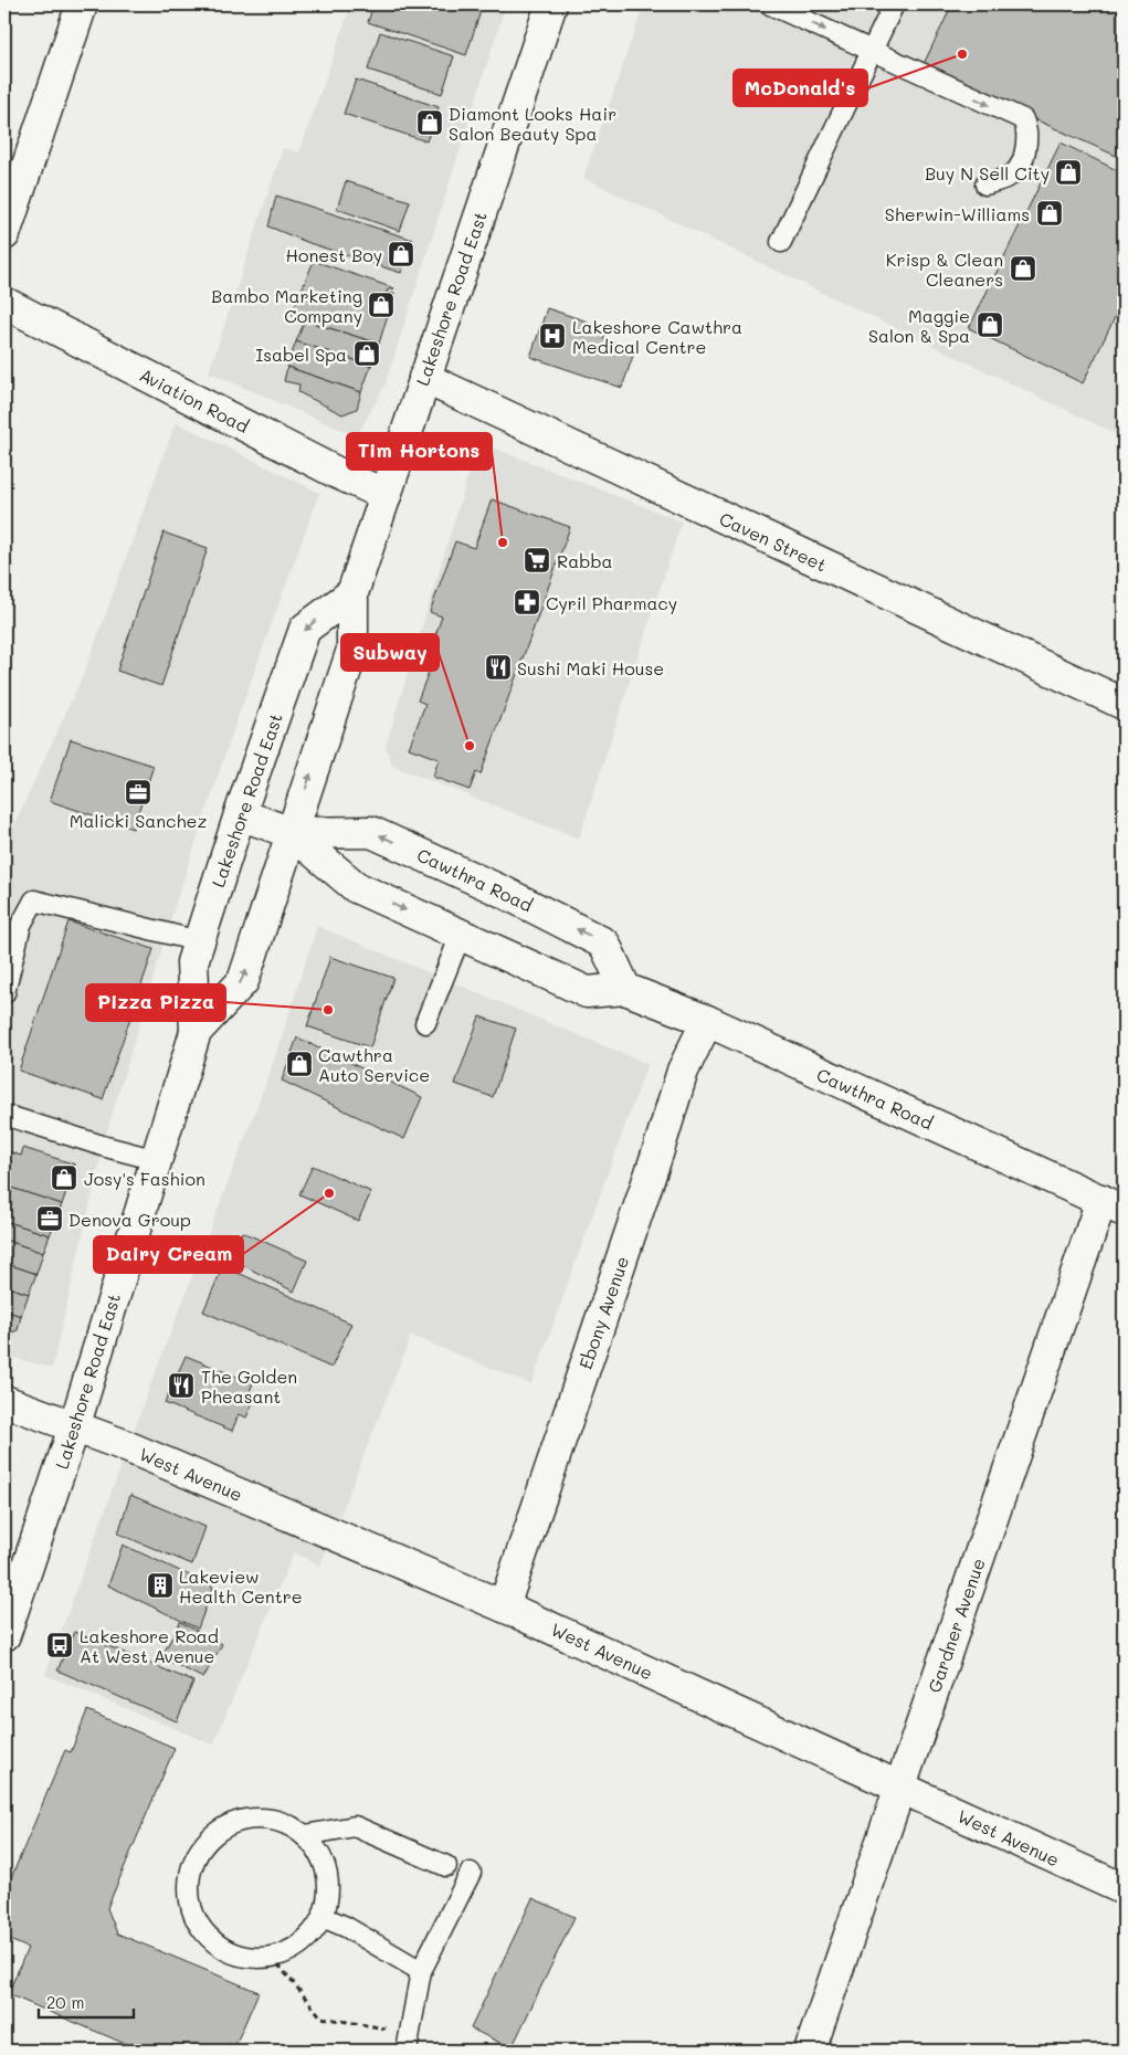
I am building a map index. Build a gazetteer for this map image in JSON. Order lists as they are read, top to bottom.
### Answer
{
  "streets": {
    "street": [
      "Lakeshore Road East",
      "Aviation Road",
      "Caven Street",
      "Cawthra Road",
      "Ebony Avenue",
      "West Avenue",
      "Gardner Avenue"
    ]
  },
  "crossings": [
    ["Lakeshore Road East", "Aviation Road"],
    ["Lakeshore Road East", "Caven Street"],
    ["Lakeshore Road East", "Cawthra Road"],
    ["Lakeshore Road East", "West Avenue"],
    ["Cawthra Road", "Ebony Avenue"],
    ["Cawthra Road", "Gardner Avenue"],
    ["Ebony Avenue", "West Avenue"],
    ["West Avenue", "Gardner Avenue"]
  ],
  "places": {
    "other": [
      "McDonald's",
      "Tim Hortons",
      "Subway",
      "Pizza Pizza",
      "Dairy Cream"
    ],
    "shop": [
      "Diamont Looks Hair Salon Beauty Spa",
      "Buy N Sell City",
      "Sherwin-Williams",
      "Honest Boy",
      "Krisp & Clean Cleaners",
      "Bambo Marketing Company",
      "Maggie Salon & Spa",
      "Isabel Spa",
      "Cawthra Auto Service",
      "Josy's Fashion"
    ],
    "hospital": ["Lakeshore Cawthra Medical Centre"],
    "supermarket": ["Rabba"],
    "pharmacy": ["Cyril Pharmacy"],
    "restaurant": ["Sushi Maki House", "The Golden Pheasant"],
    "office": ["Malicki Sanchez", "Denova Group"],
    "building": ["Lakeview Health Centre"],
    "bus stop": ["Lakeshore Road At West Avenue"]
  },
  "scale_bar": "20 m"
}
